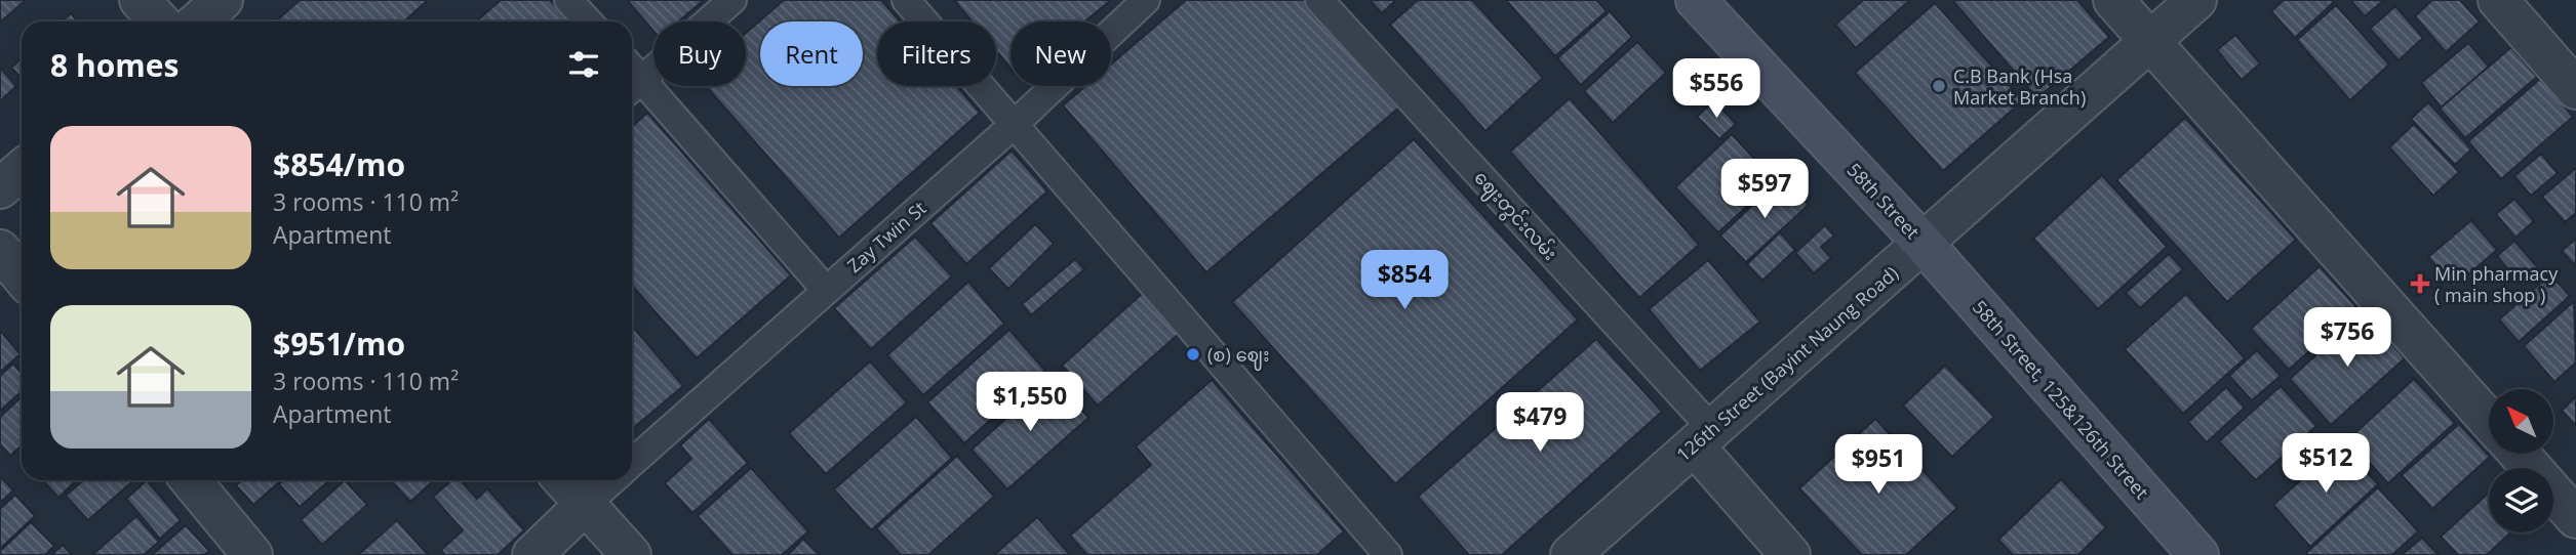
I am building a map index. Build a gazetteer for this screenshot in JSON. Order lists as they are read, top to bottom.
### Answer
{
  "streets": {
    "main road": ["58th Street", "58th Street, 125&126th Street"],
    "street": ["126th Street (Bayint Naung Road)"],
    "lane": ["ဈေးတွင်းလမ်း", "Zay Twin St"]
  },
  "crossings": [
    ["58th Street", "126th Street (Bayint Naung Road)"],
    ["58th Street", "58th Street, 125&126th Street"],
    ["ဈေးတွင်းလမ်း", "126th Street (Bayint Naung Road)"],
    ["126th Street (Bayint Naung Road)", "58th Street, 125&126th Street"]
  ],
  "places": {
    "other": ["C.B Bank (Hsa Market Branch)", "(စ) ဈေး"],
    "health": ["Min pharmacy ( main shop )"]
  },
  "north": "top left",
  "page": {
    "chip": [
      "Buy",
      "Rent",
      "Filters",
      "New"
    ],
    "heading": "8 homes",
    "price": [
      "$556",
      "$597",
      "$854",
      "$756",
      "$1,550",
      "$479",
      "$512",
      "$951"
    ],
    "list": [
      {
        "name": "$854/mo",
        "note": "3 rooms · 110 m² · Apartment"
      },
      {
        "name": "$951/mo",
        "note": "3 rooms · 110 m² · Apartment"
      }
    ]
  }
}
